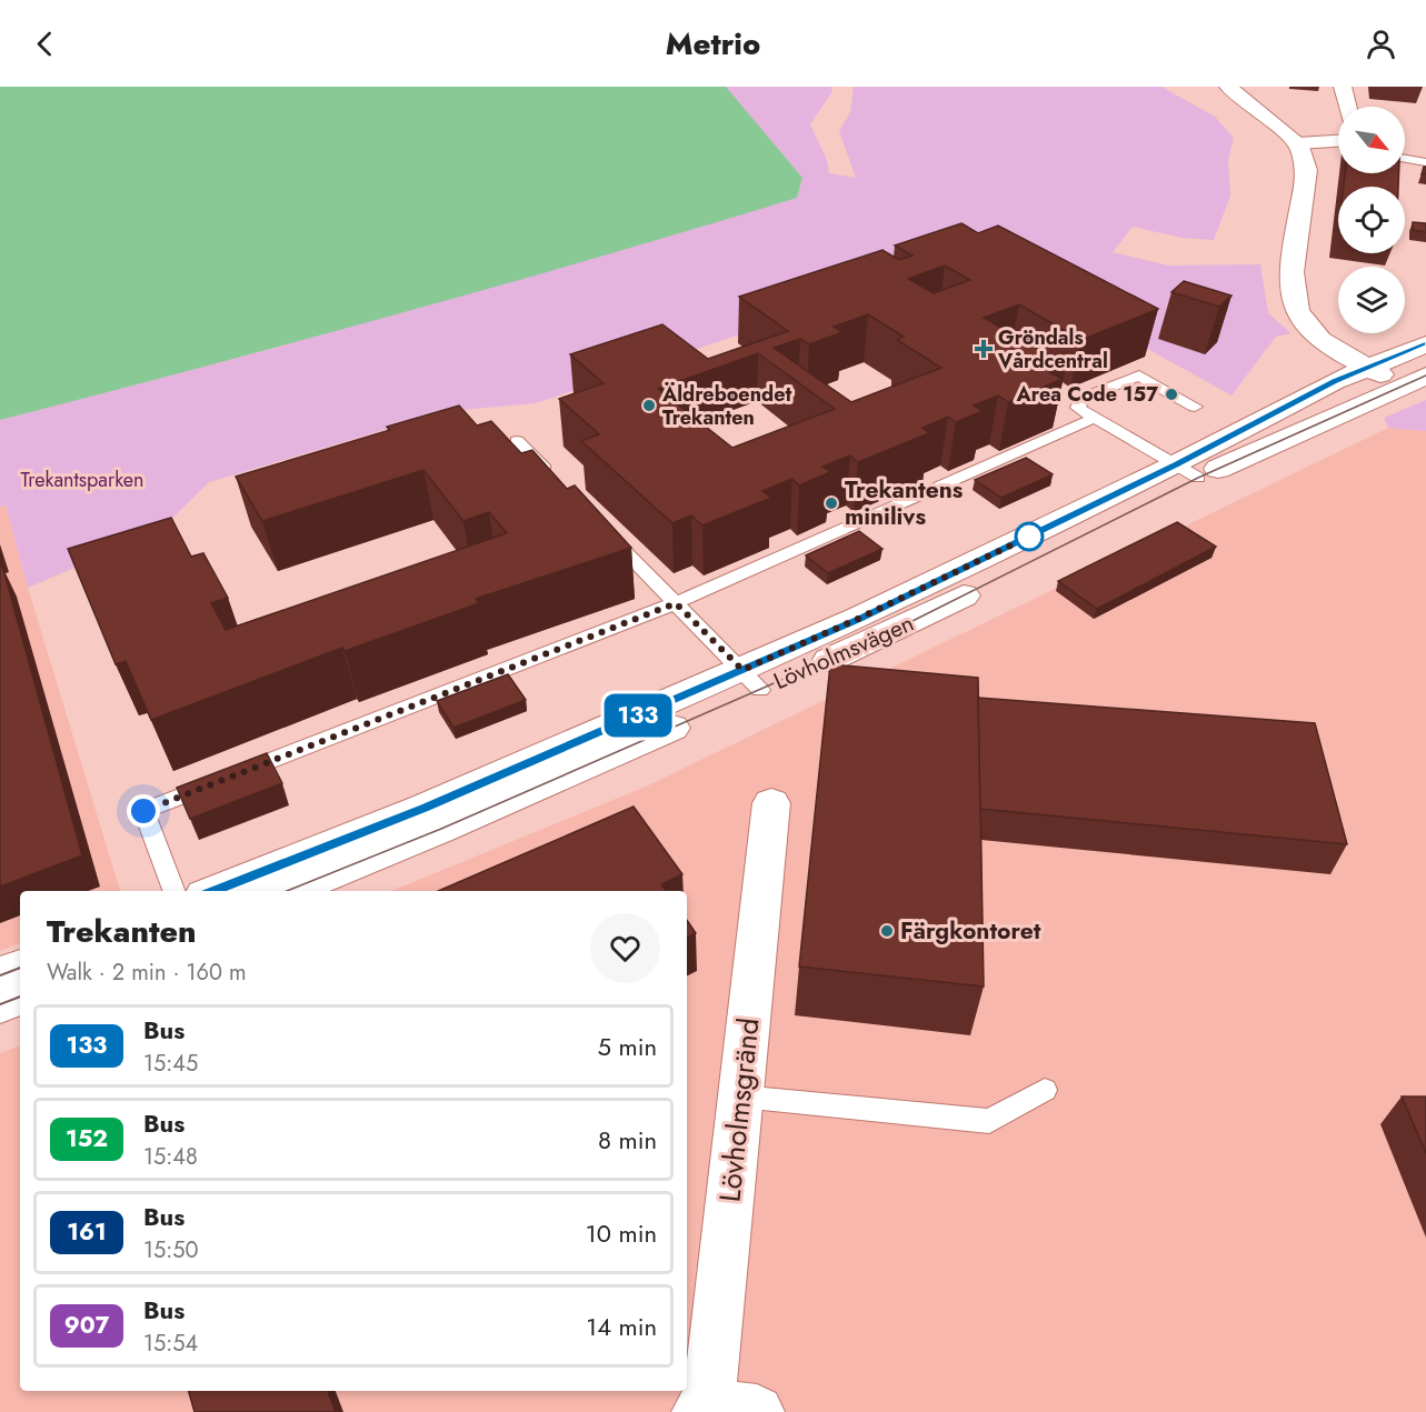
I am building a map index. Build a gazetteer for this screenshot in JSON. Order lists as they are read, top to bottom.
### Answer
{
  "streets": {
    "street": ["Lövholmsvägen", "Lövholmsgränd"]
  },
  "parks": ["Trekantsparken"],
  "places": {
    "health": ["Gröndals Vårdcentral"],
    "other": [
      "Area Code 157",
      "Äldreboendet Trekanten",
      "Trekantens minilivs",
      "Färgkontoret"
    ]
  },
  "lines": ["bus line 133"],
  "north": "bottom right",
  "page": {
    "header": "Metrio",
    "on_map": "133",
    "heading": ["Trekanten", "Walk · 2 min · 160 m"],
    "list": [
      {
        "mark": "133",
        "name": "Bus",
        "note": "15:45",
        "value": "5 min"
      },
      {
        "mark": "152",
        "name": "Bus",
        "note": "15:48",
        "value": "8 min"
      },
      {
        "mark": "161",
        "name": "Bus",
        "note": "15:50",
        "value": "10 min"
      },
      {
        "mark": "907",
        "name": "Bus",
        "note": "15:54",
        "value": "14 min"
      }
    ]
  }
}
